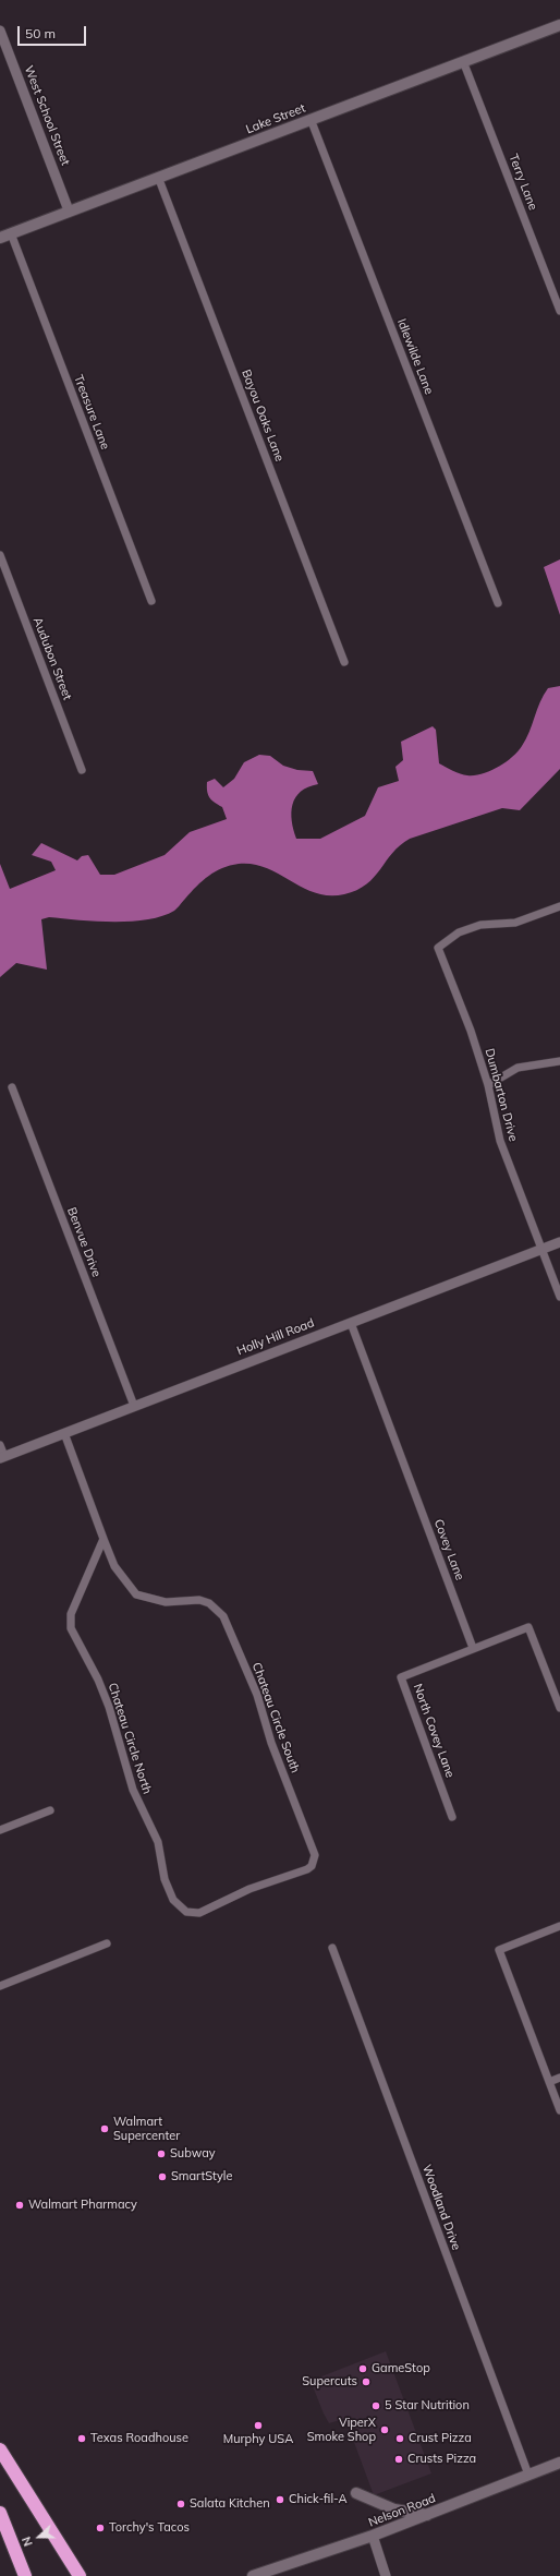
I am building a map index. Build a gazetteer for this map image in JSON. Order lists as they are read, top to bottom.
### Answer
{
  "streets": {
    "main road": ["Lake Street", "Nelson Road"],
    "street": [
      "West School Street",
      "Terry Lane",
      "Idlewilde Lane",
      "Treasure Lane",
      "Bayou Oaks Lane",
      "Audubon Street",
      "Dumbarton Drive",
      "Benvue Drive",
      "Holly Hill Road",
      "Covey Lane",
      "Chateau Circle South",
      "North Covey Lane",
      "Chateau Circle North",
      "Woodland Drive"
    ]
  },
  "crossings": [
    ["West School Street", "Lake Street"],
    ["Lake Street", "Terry Lane"],
    ["Lake Street", "Idlewilde Lane"],
    ["Lake Street", "Treasure Lane"],
    ["Lake Street", "Bayou Oaks Lane"],
    ["Dumbarton Drive", "Holly Hill Road"],
    ["Benvue Drive", "Holly Hill Road"],
    ["Holly Hill Road", "Covey Lane"],
    ["Covey Lane", "North Covey Lane"],
    ["Chateau Circle South", "Chateau Circle North"],
    ["Woodland Drive", "Nelson Road"]
  ],
  "places": [
    "Walmart Supercenter",
    "Subway",
    "SmartStyle",
    "Walmart Pharmacy",
    "GameStop",
    "Supercuts",
    "5 Star Nutrition",
    "Murphy USA",
    "ViperX Smoke Shop",
    "Texas Roadhouse",
    "Crust Pizza",
    "Crusts Pizza",
    "Chick-fil-A",
    "Salata Kitchen",
    "Torchy's Tacos"
  ],
  "scale_bar": "50 m",
  "north": "left"
}
